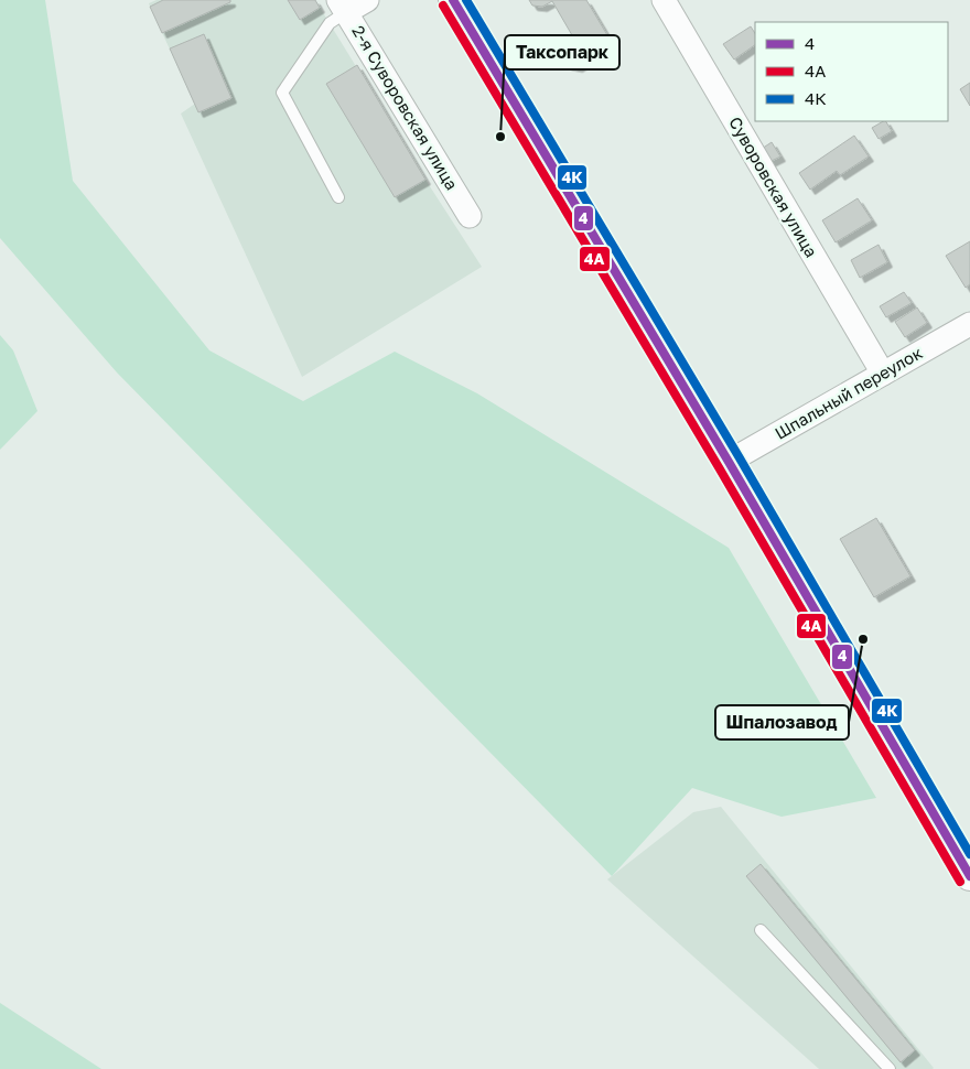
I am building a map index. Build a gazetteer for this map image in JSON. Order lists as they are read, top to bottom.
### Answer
{
  "streets": {
    "street": ["2-я Суворовская улица", "Суворовская улица", "Шпальный переулок"]
  },
  "crossings": [
    ["Суворовская улица", "Шпальный переулок"]
  ],
  "places": ["Таксопарк", "Шпалозавод"],
  "lines": ["transit line 4", "transit line 4К", "transit line 4А"],
  "legend": ["4", "4А", "4К"]
}
